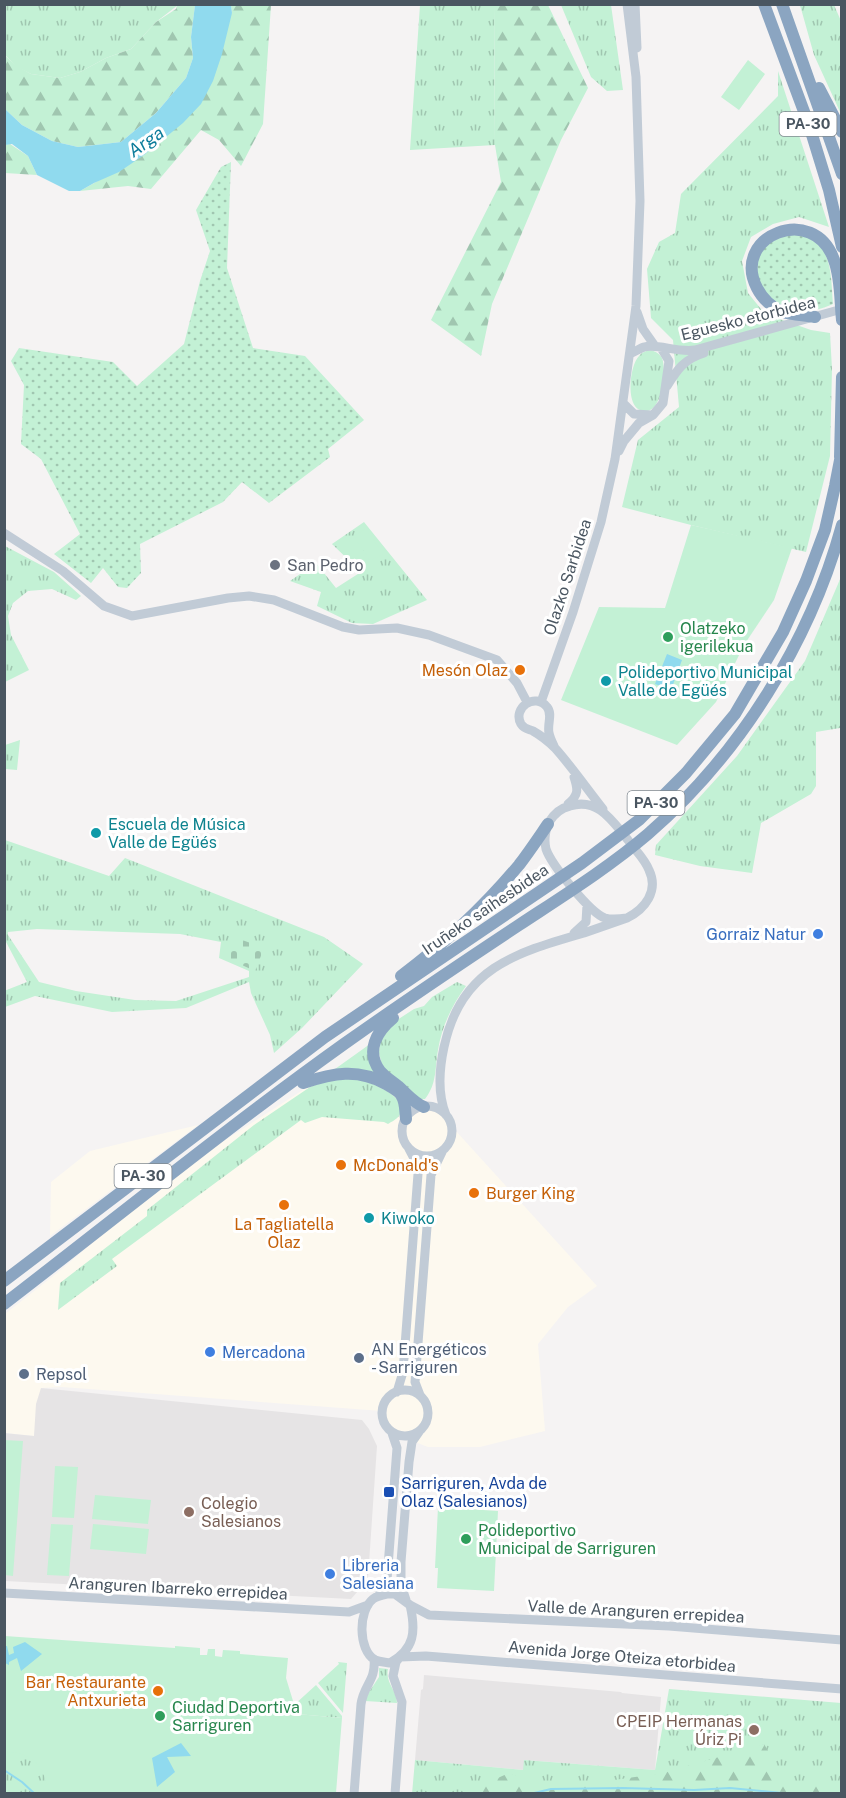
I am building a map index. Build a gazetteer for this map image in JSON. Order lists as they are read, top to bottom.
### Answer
{
  "streets": {
    "highway": ["PA-30", "Iruñeko saihesbidea"],
    "street": [
      "Eguesko etorbidea",
      "Olazko Sarbidea",
      "Aranguren Ibarreko errepidea",
      "Valle de Aranguren errepidea",
      "Avenida Jorge Oteiza etorbidea"
    ]
  },
  "crossings": [
    ["Eguesko etorbidea", "Olazko Sarbidea"]
  ],
  "water": ["Arga"],
  "places": {
    "other": [
      "San Pedro",
      "Olatzeko igerilekua",
      "Mesón Olaz",
      "Polideportivo Municipal Valle de Egüés",
      "Escuela de Música Valle de Egüés",
      "Gorraiz Natur",
      "McDonald's",
      "Burger King",
      "La Tagliatella Olaz",
      "Kiwoko",
      "Mercadona",
      "AN Energéticos - Sarriguren",
      "Repsol",
      "Colegio Salesianos",
      "Polideportivo Municipal de Sarriguren",
      "Libreria Salesiana",
      "Bar Restaurante Antxurieta",
      "Ciudad Deportiva Sarriguren",
      "CPEIP Hermanas Úriz Pi"
    ],
    "transit": ["Sarriguren, Avda de Olaz (Salesianos)"]
  }
}
